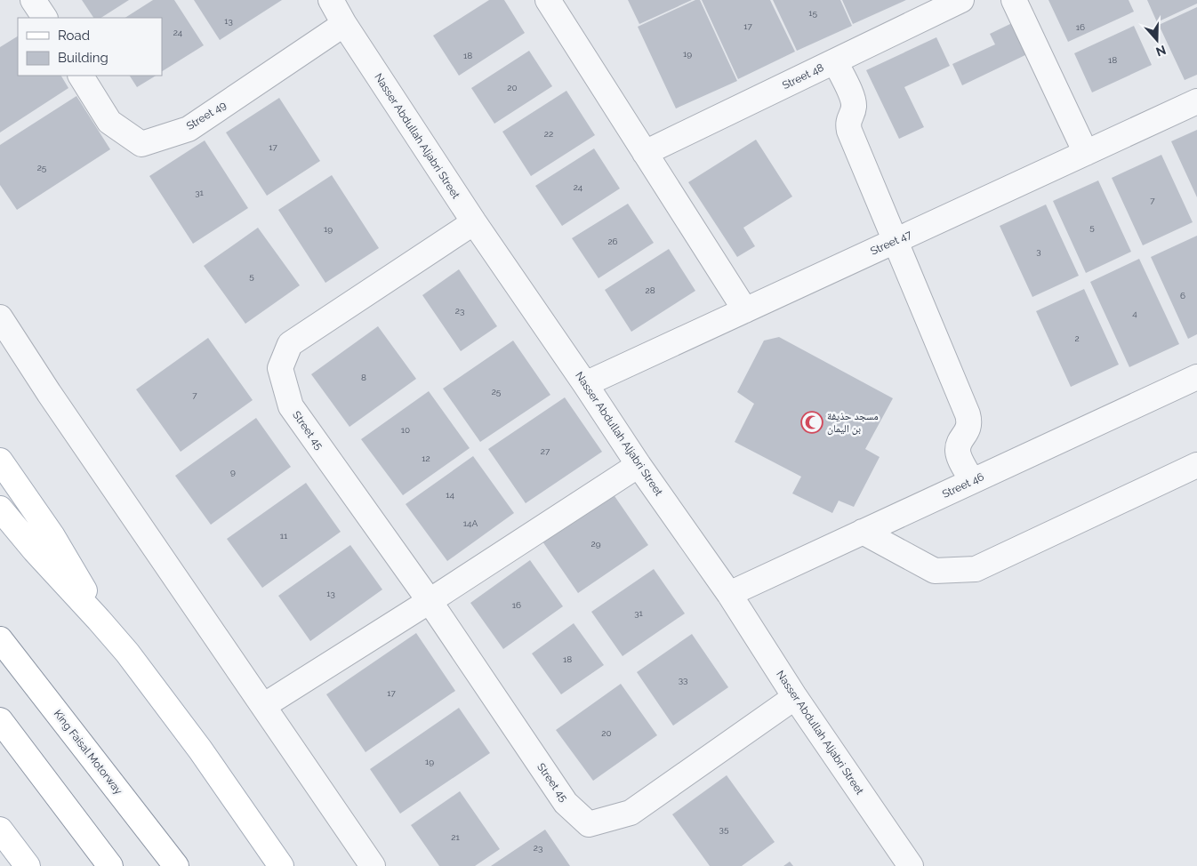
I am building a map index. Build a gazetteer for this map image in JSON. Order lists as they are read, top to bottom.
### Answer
{
  "streets": {
    "main road": ["King Faisal Motorway"],
    "street": [
      "Street 48",
      "Street 49",
      "Nasser Abdullah Aljabri Street",
      "Street 47",
      "Street 45",
      "Street 46"
    ]
  },
  "crossings": [
    ["Street 49", "Nasser Abdullah Aljabri Street"],
    ["Nasser Abdullah Aljabri Street", "Street 47"],
    ["Nasser Abdullah Aljabri Street", "Street 45"],
    ["Nasser Abdullah Aljabri Street", "Street 46"]
  ],
  "places": {
    "mosque": ["مسجد حذيفة بن اليمان"]
  },
  "house_numbers": [
    "15",
    "13",
    "17",
    "16",
    "24",
    "19",
    "18",
    "18",
    "20",
    "22",
    "17",
    "25",
    "24",
    "31",
    "7",
    "5",
    "19",
    "26",
    "3",
    "5",
    "28",
    "6",
    "23",
    "4",
    "2",
    "8",
    "25",
    "7",
    "10",
    "27",
    "12",
    "9",
    "14",
    "14A",
    "11",
    "29",
    "13",
    "16",
    "31",
    "18",
    "33",
    "17",
    "20",
    "19",
    "35",
    "21",
    "23"
  ],
  "legend": ["Road", "Building"],
  "north": "bottom"
}
